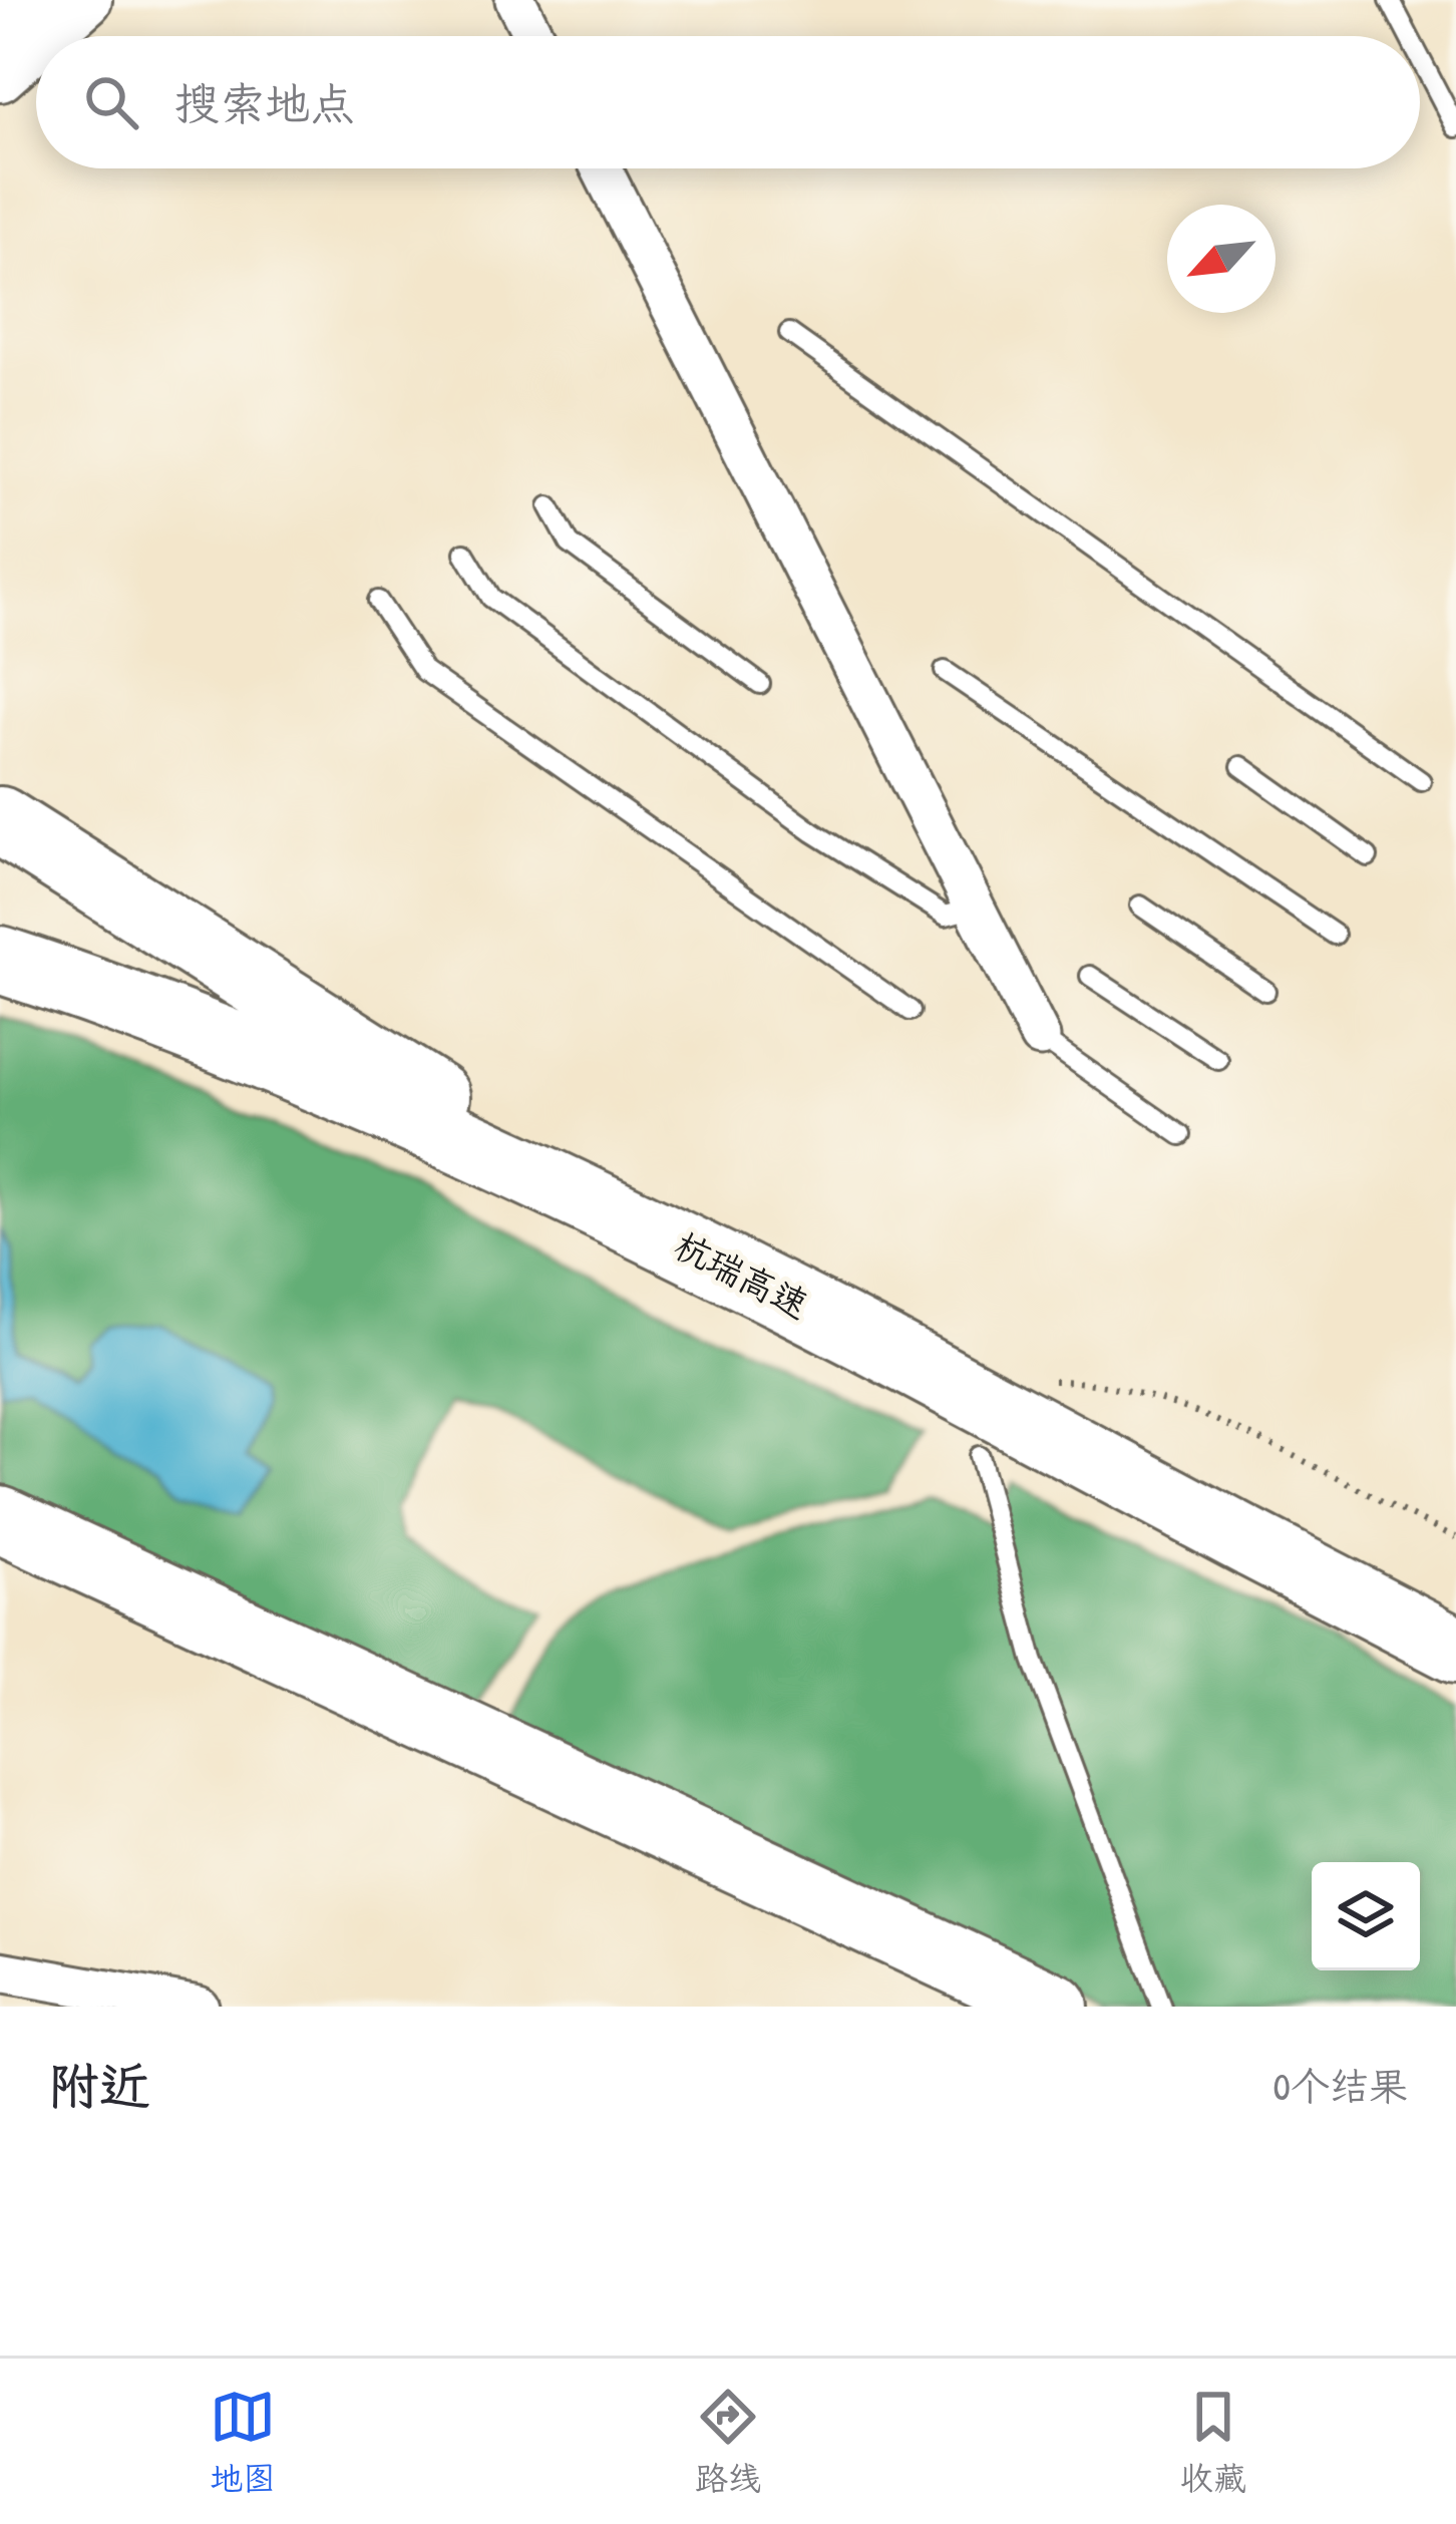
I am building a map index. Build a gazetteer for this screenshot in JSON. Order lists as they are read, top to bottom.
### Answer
{
  "streets": {
    "highway": ["杭瑞高速"]
  },
  "north": "bottom left",
  "page": {
    "search": "搜索地点",
    "heading": ["附近", "0个结果"],
    "nav": ["地图", "路线", "收藏"]
  }
}
